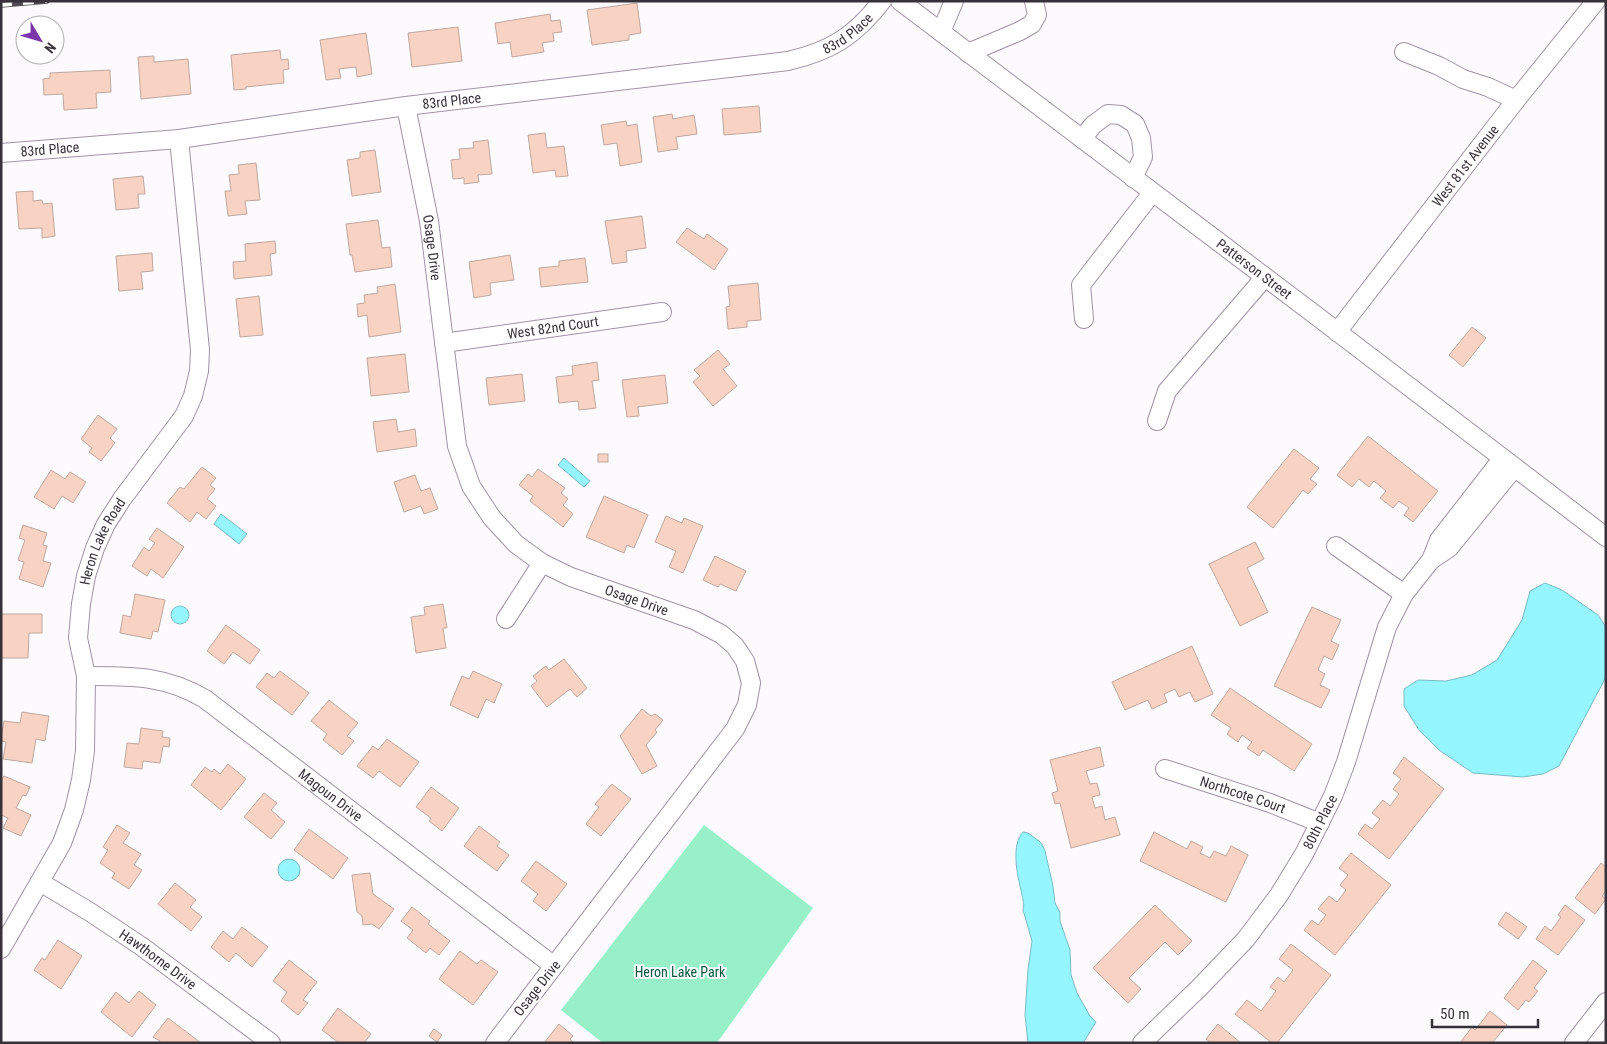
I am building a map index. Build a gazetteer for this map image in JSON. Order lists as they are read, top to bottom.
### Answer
{
  "streets": {
    "street": [
      "83rd Place",
      "West 81st Avenue",
      "Osage Drive",
      "Patterson Street",
      "West 82nd Court",
      "Heron Lake Road",
      "Magoun Drive",
      "Northcote Court",
      "80th Place",
      "Hawthorne Drive"
    ]
  },
  "crossings": [
    ["83rd Place", "Osage Drive"],
    ["83rd Place", "Heron Lake Road"],
    ["West 81st Avenue", "Patterson Street"],
    ["Osage Drive", "West 82nd Court"],
    ["Osage Drive", "Magoun Drive"],
    ["Patterson Street", "80th Place"],
    ["Heron Lake Road", "Magoun Drive"],
    ["Heron Lake Road", "Hawthorne Drive"],
    ["Northcote Court", "80th Place"]
  ],
  "parks": ["Heron Lake Park"],
  "scale_bar": "50 m",
  "north": "bottom right"
}
